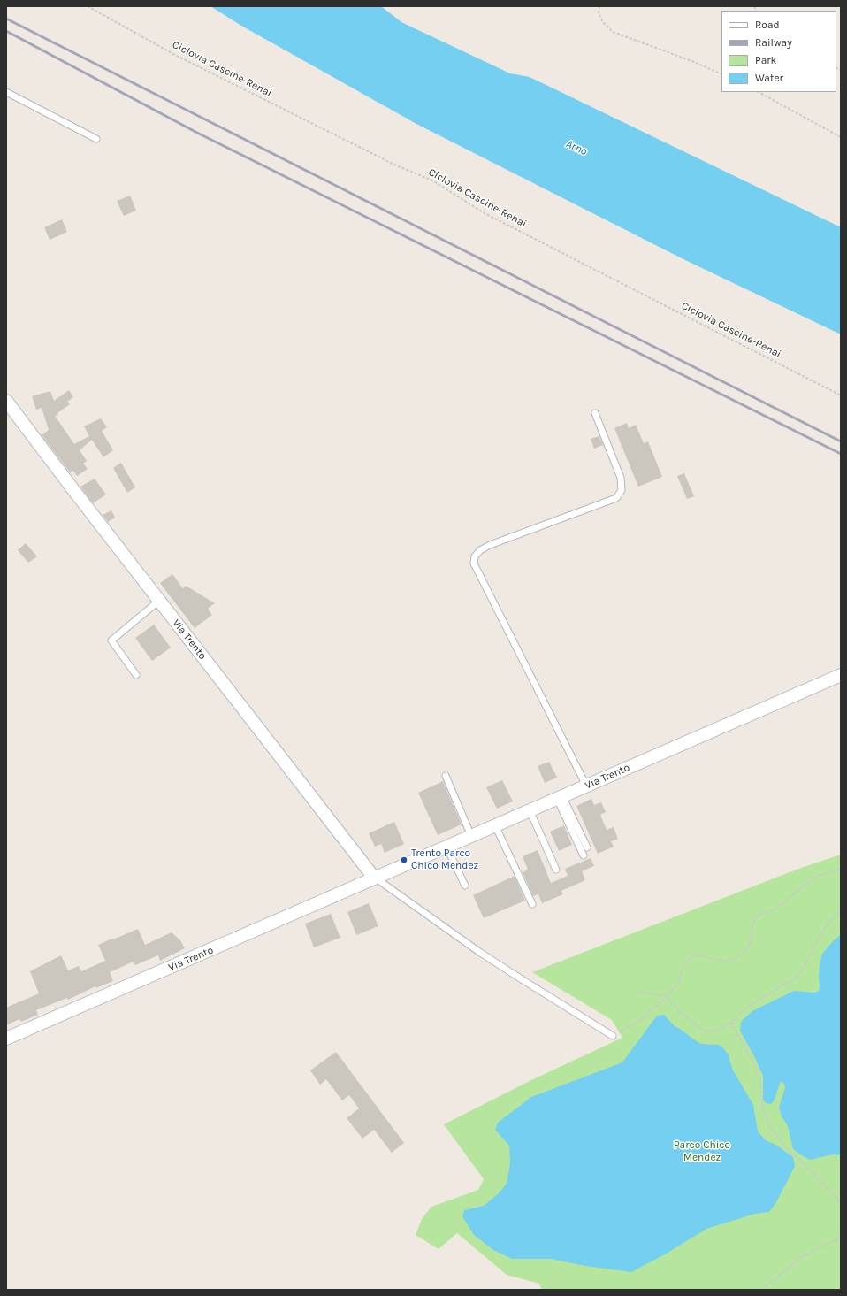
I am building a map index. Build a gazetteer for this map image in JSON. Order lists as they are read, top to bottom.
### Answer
{
  "streets": {
    "street": ["Via Trento"],
    "path": ["Ciclovia Cascine-Renai"]
  },
  "water": ["Arno"],
  "parks": ["Parco Chico Mendez"],
  "places": ["Trento Parco Chico Mendez"],
  "legend": [
    "Road",
    "Railway",
    "Park",
    "Water"
  ]
}
